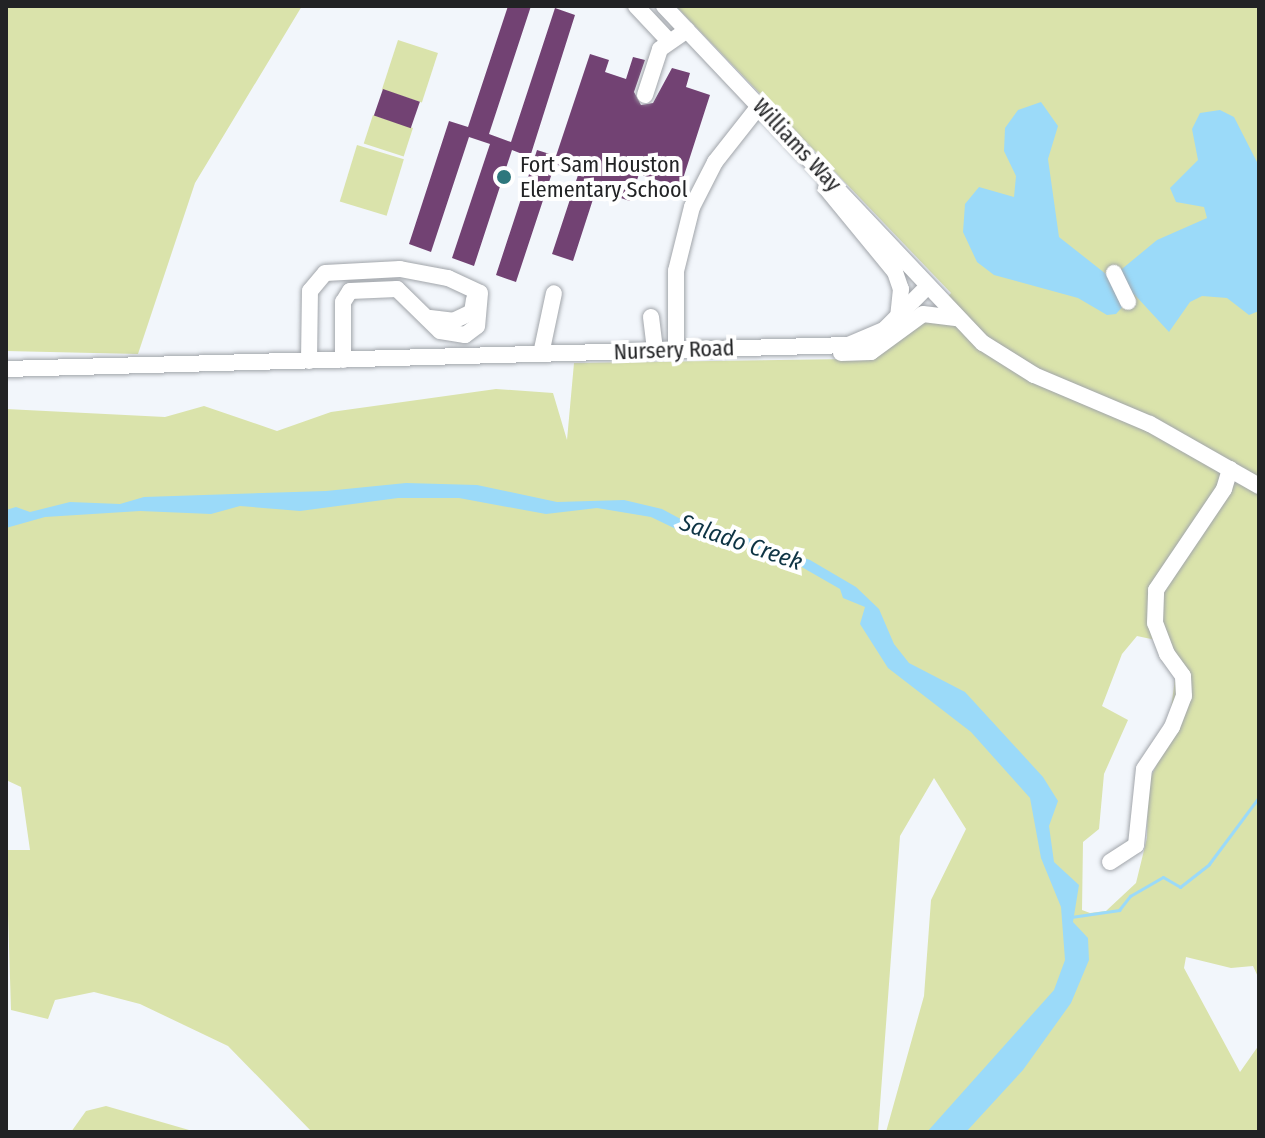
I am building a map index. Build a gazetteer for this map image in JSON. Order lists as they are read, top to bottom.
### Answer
{
  "streets": {
    "street": ["Williams Way", "Nursery Road"]
  },
  "crossings": [
    ["Williams Way", "Nursery Road"]
  ],
  "water": ["Salado Creek"],
  "places": ["Fort Sam Houston Elementary School"]
}
